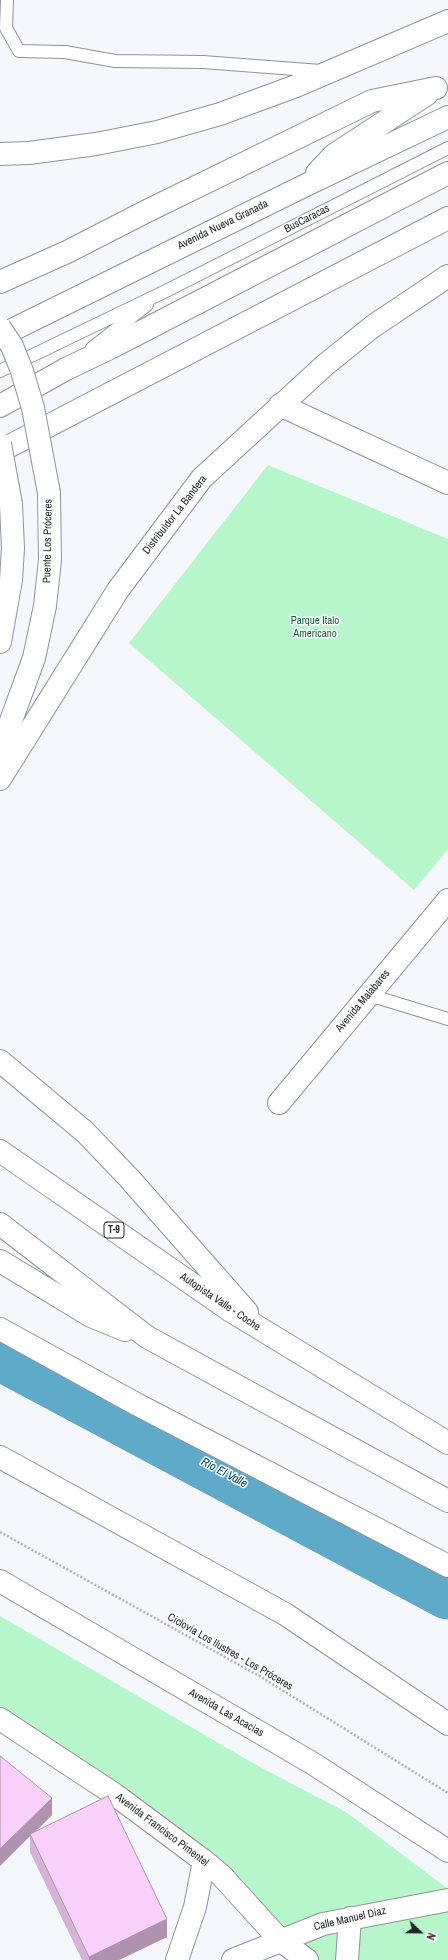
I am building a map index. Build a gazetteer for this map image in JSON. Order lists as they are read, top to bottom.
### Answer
{
  "streets": {
    "main road": [
      "Avenida Nueva Granada",
      "Distribuidor La Bandera",
      "Puente Los Próceres",
      "Avenida Malabares",
      "T-9",
      "Autopista Valle - Coche",
      "Avenida Las Acacias",
      "Avenida Francisco Pimentel",
      "Calle Manuel Díaz"
    ],
    "lane": ["BusCaracas"],
    "path": ["Ciclovía Los Ilustres - Los Próceres"]
  },
  "crossings": [
    ["Avenida Francisco Pimentel", "Calle Manuel Díaz"]
  ],
  "water": ["Río El Valle"],
  "parks": ["Parque Italo Americano"],
  "north": "right"
}
